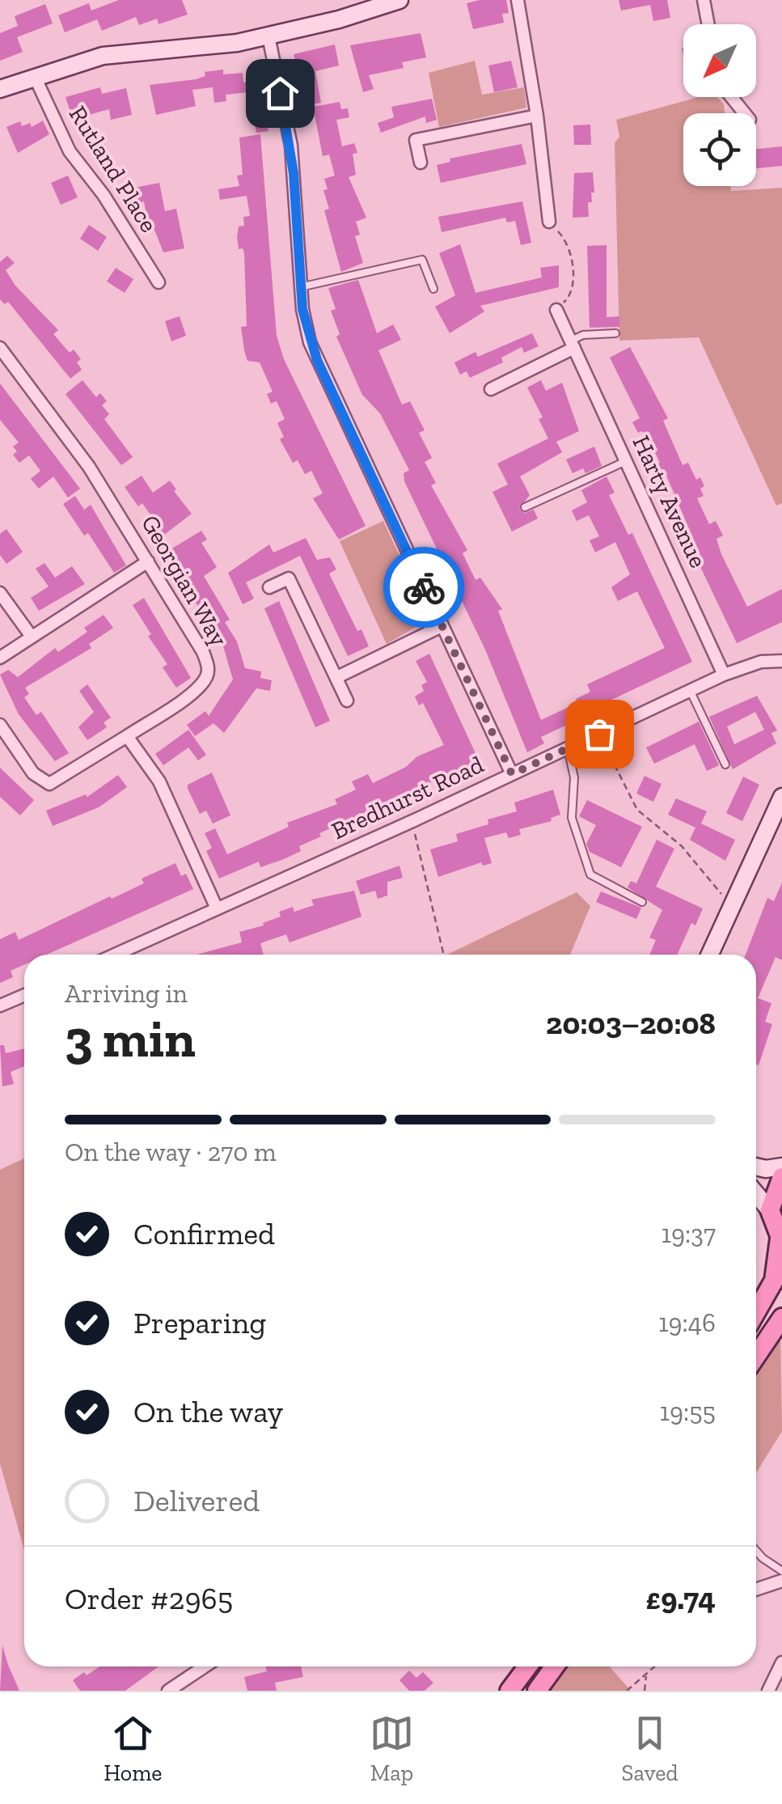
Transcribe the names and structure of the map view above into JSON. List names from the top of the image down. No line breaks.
{"streets":{"street":["Rutland Place","Harty Avenue","Georgian Way","Bredhurst Road"]},"crossings":[["Harty Avenue","Bredhurst Road"]],"north":"bottom left","page":{"heading":["3 min","Arriving in","20:03–20:08"],"panel":["Order #2965","£9.74"],"bar":"On the way · 270 m","list":[["Confirmed","19:37"],["Preparing","19:46"],["On the way","19:55"],"Delivered"],"tabs":["Home","Map","Saved"]}}
